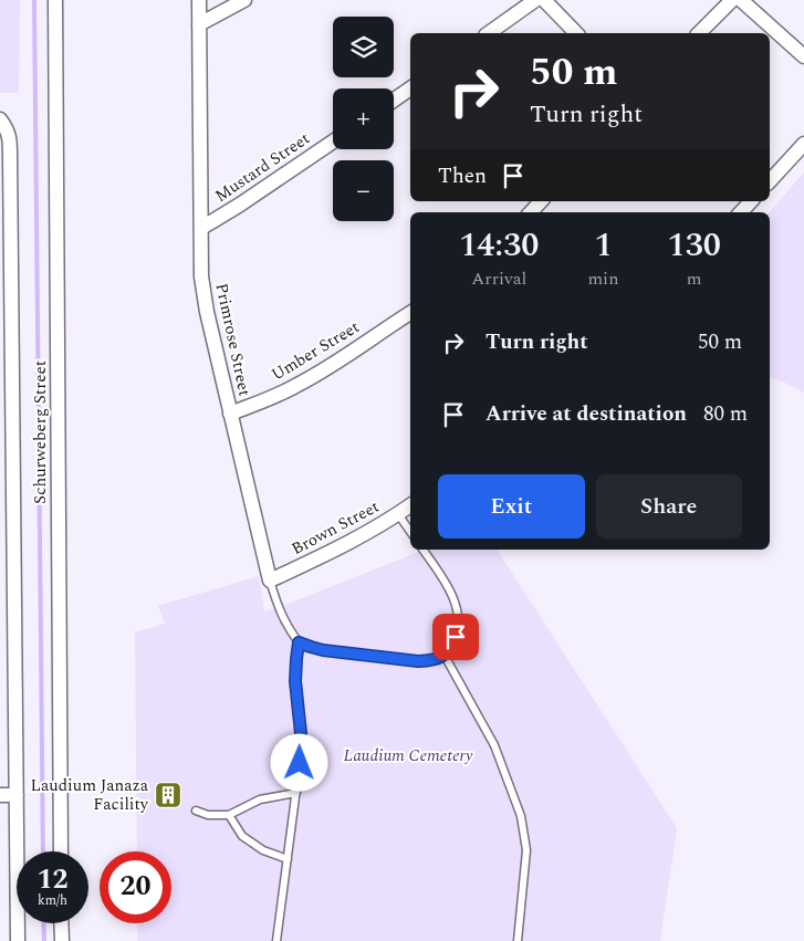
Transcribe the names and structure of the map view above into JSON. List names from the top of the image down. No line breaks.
{"streets":{"street":["Mustard Street","Primrose Street","Umber Street","Schurweberg Street","Brown Street"]},"crossings":[["Mustard Street","Primrose Street"],["Primrose Street","Umber Street"],["Primrose Street","Brown Street"]],"parks":["Laudium Cemetery"],"places":{"building":["Laudium Janaza Facility"]},"page":{"map_buttons":["+","−"],"turn":["50 m","Turn right"],"then":"Then","eta":["14:30","Arrival","1","min","130","m"],"list":[{"name":"Turn right","value":"50 m"},{"name":"Arrive at destination","value":"80 m"}],"buttons":["Exit","Share"],"speed":"12 km/h","limit":"20"}}
